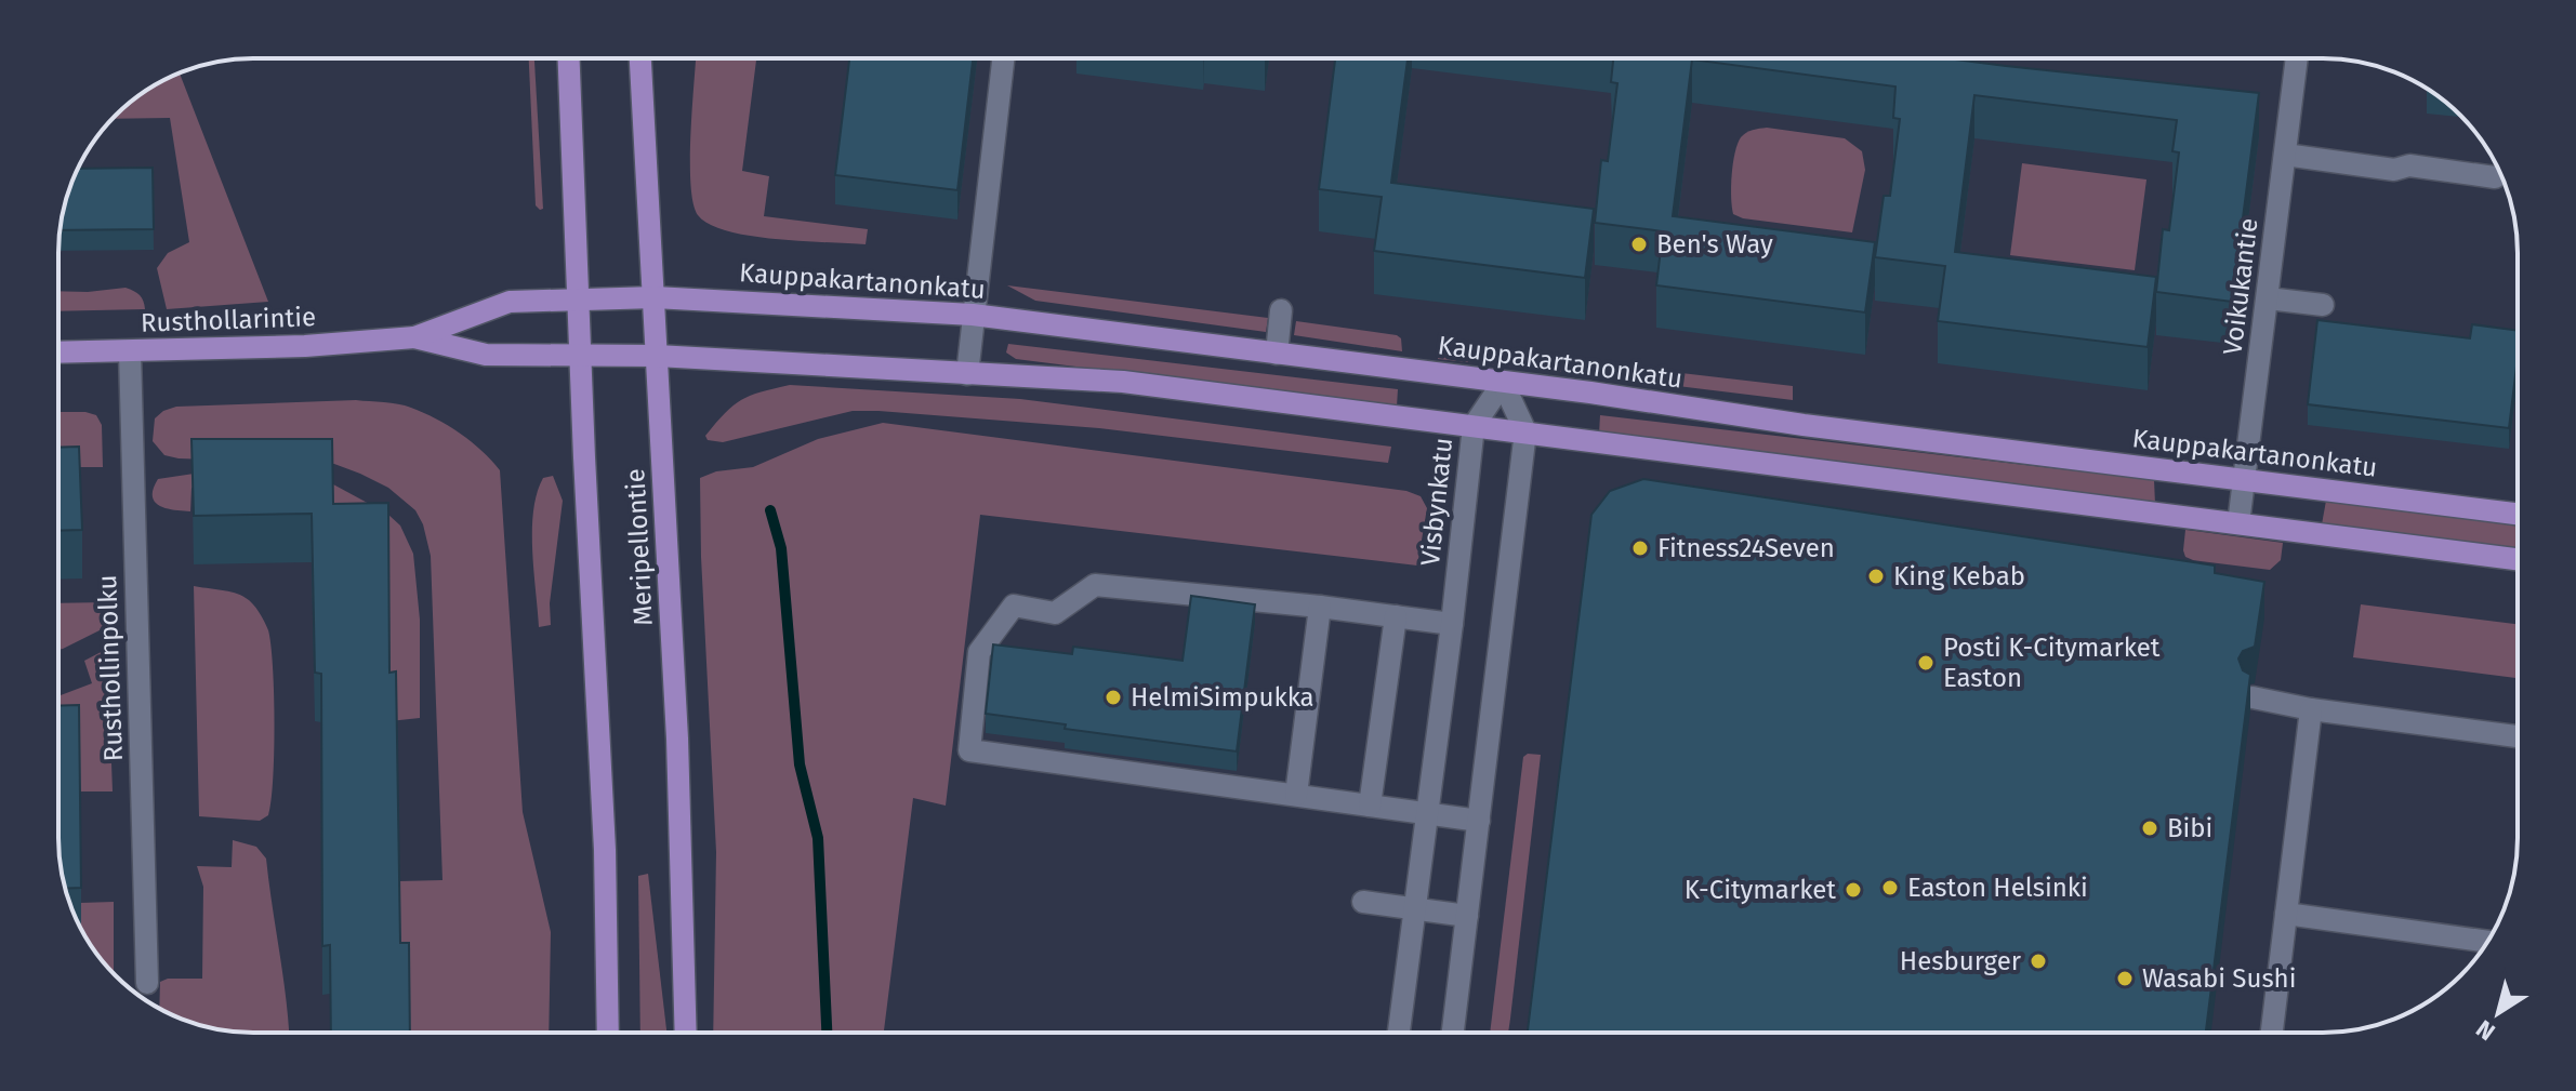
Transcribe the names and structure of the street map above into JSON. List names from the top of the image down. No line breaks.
{"streets":{"main road":["Kauppakartanonkatu","Rusthollarintie","Meripellontie"],"street":["Voikukantie","Visbynkatu","Rusthollinpolku"]},"crossings":[["Kauppakartanonkatu","Voikukantie"],["Kauppakartanonkatu","Rusthollarintie"],["Kauppakartanonkatu","Visbynkatu"],["Kauppakartanonkatu","Meripellontie"],["Rusthollarintie","Meripellontie"],["Rusthollarintie","Rusthollinpolku"]],"places":["Ben's Way","Fitness24Seven","King Kebab","Posti K-Citymarket Easton","HelmiSimpukka","Bibi","Easton Helsinki","K-Citymarket","Hesburger","Wasabi Sushi"],"north":"bottom left"}
